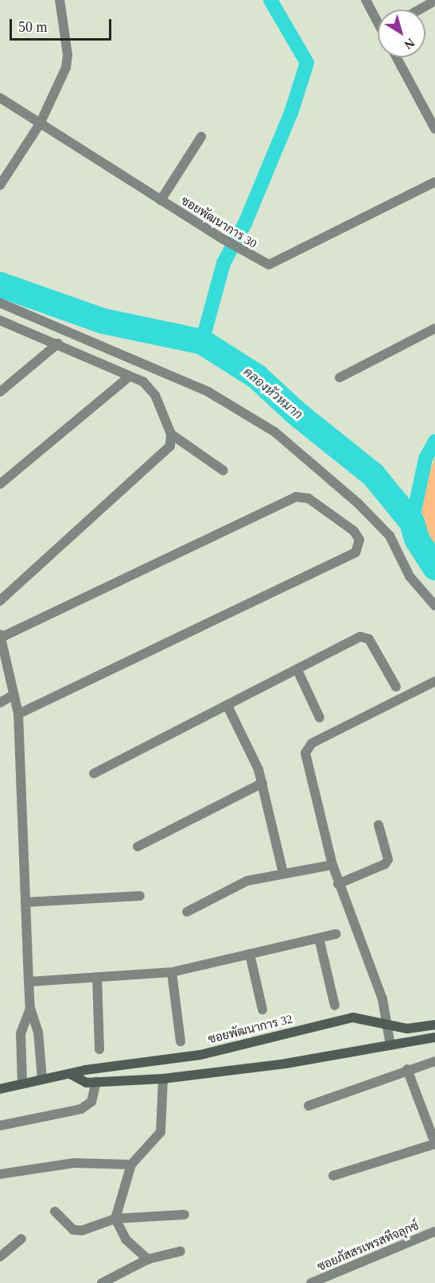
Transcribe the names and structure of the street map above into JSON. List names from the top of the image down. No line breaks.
{"streets":{"street":["ซอยพัฒนาการ 30","ซอยพัฒนาการ 32","ซอยภัสสรเพรสทีจลุกซ์"]},"water":["คลองหัวหมาก"],"scale_bar":"50 m","north":"bottom right"}
